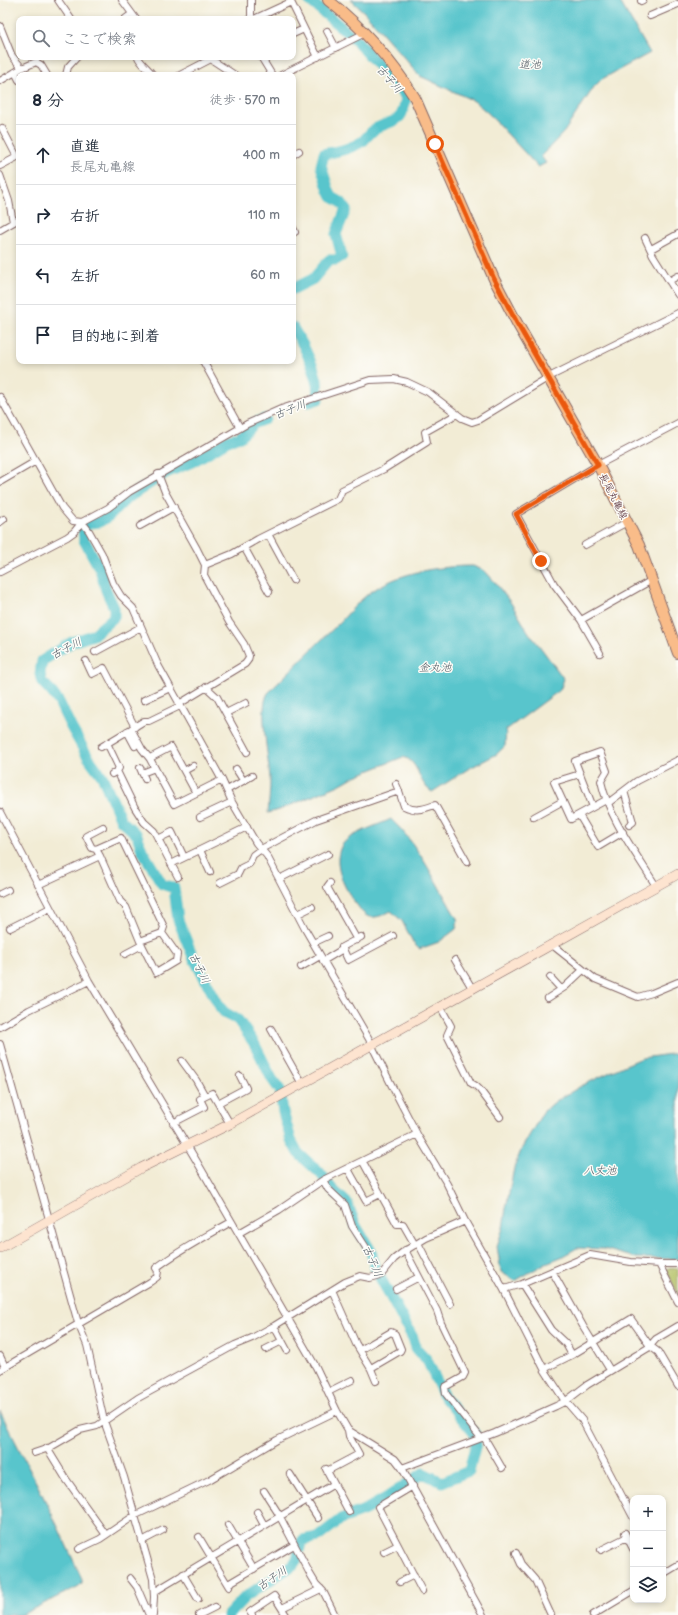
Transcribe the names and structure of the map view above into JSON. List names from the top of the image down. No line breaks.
{"streets":{"main road":["長尾丸亀線"]},"water":["道池","古子川","金丸池","八丈池"],"page":{"search":"ここで検索","heading":["8 分","徒歩 · 570 m"],"list":[["直進","長尾丸亀線","400 m"],["右折","110 m"],["左折","60 m"],"目的地に到着"],"map_buttons":["+","−"]}}
